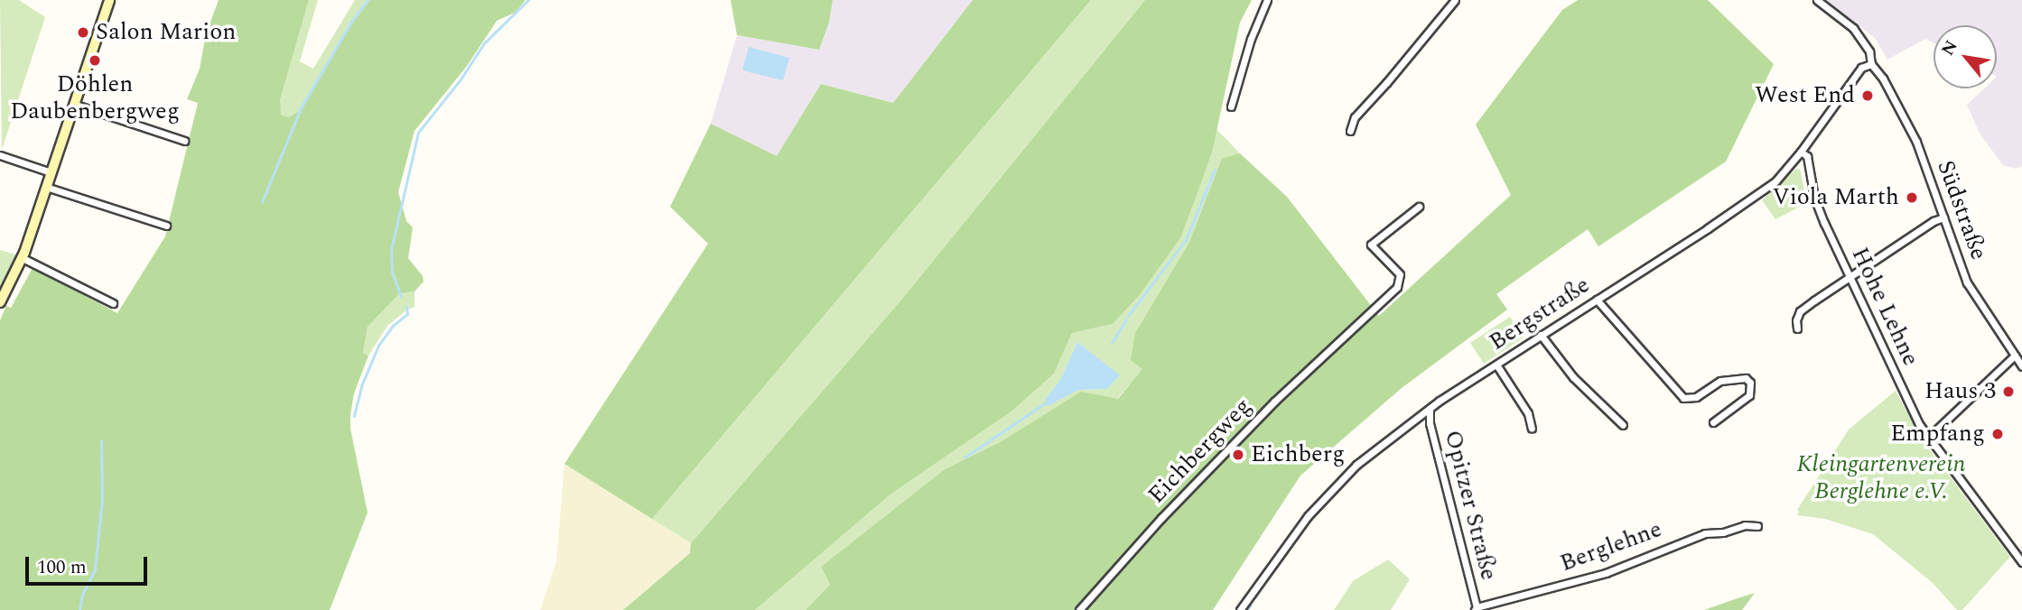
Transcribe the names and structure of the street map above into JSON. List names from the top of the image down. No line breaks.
{"streets":{"street":["Südstraße","Hohe Lehne","Bergstraße","Eichbergweg","Opitzer Straße","Berglehne"]},"crossings":[["Südstraße","Bergstraße"],["Hohe Lehne","Bergstraße"],["Bergstraße","Opitzer Straße"],["Opitzer Straße","Berglehne"]],"parks":["Kleingartenverein Berglehne e.V."],"places":["Salon Marion","Döhlen Daubenbergweg","West End","Viola Marth","Haus 3","Empfang","Eichberg"],"scale_bar":"100 m","north":"top left"}
